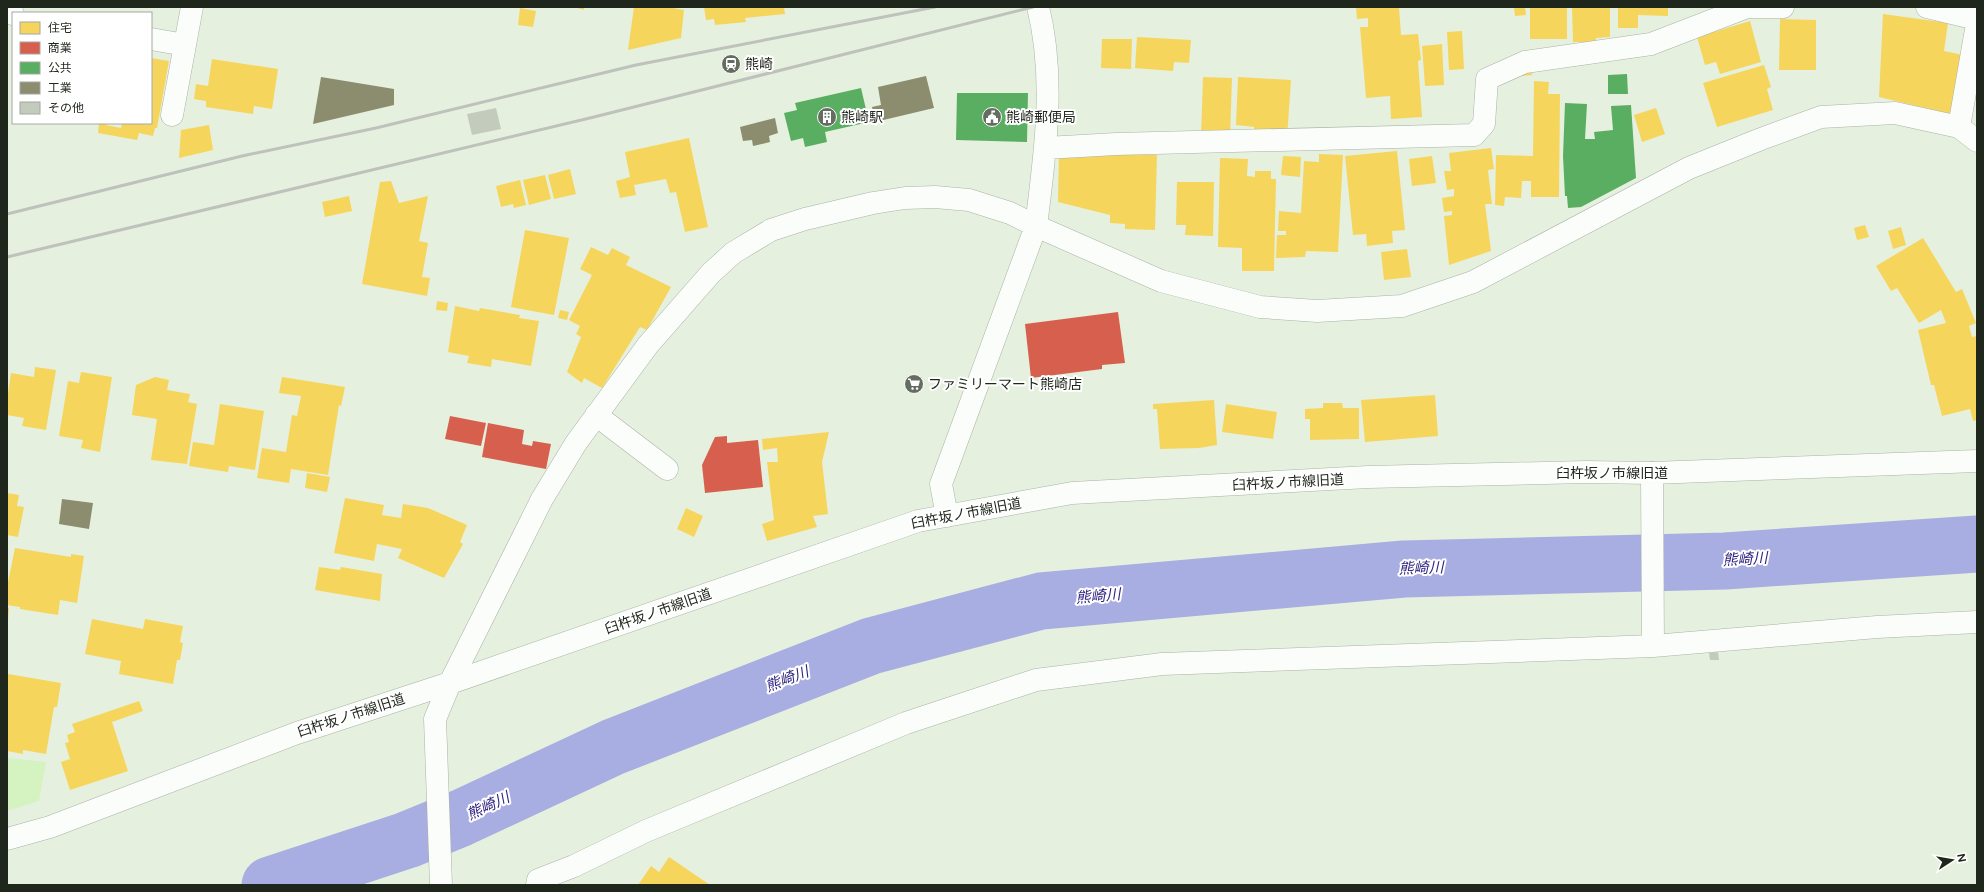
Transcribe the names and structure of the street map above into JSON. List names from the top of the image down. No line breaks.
{"streets":{"street":["臼杵坂ノ市線旧道"]},"water":["熊崎川"],"places":{"station":["熊崎"],"building":["熊崎駅"],"public building":["熊崎郵便局"],"supermarket":["ファミリーマート熊崎店"]},"legend":["住宅","商業","公共","工業","その他"],"north":"right"}
